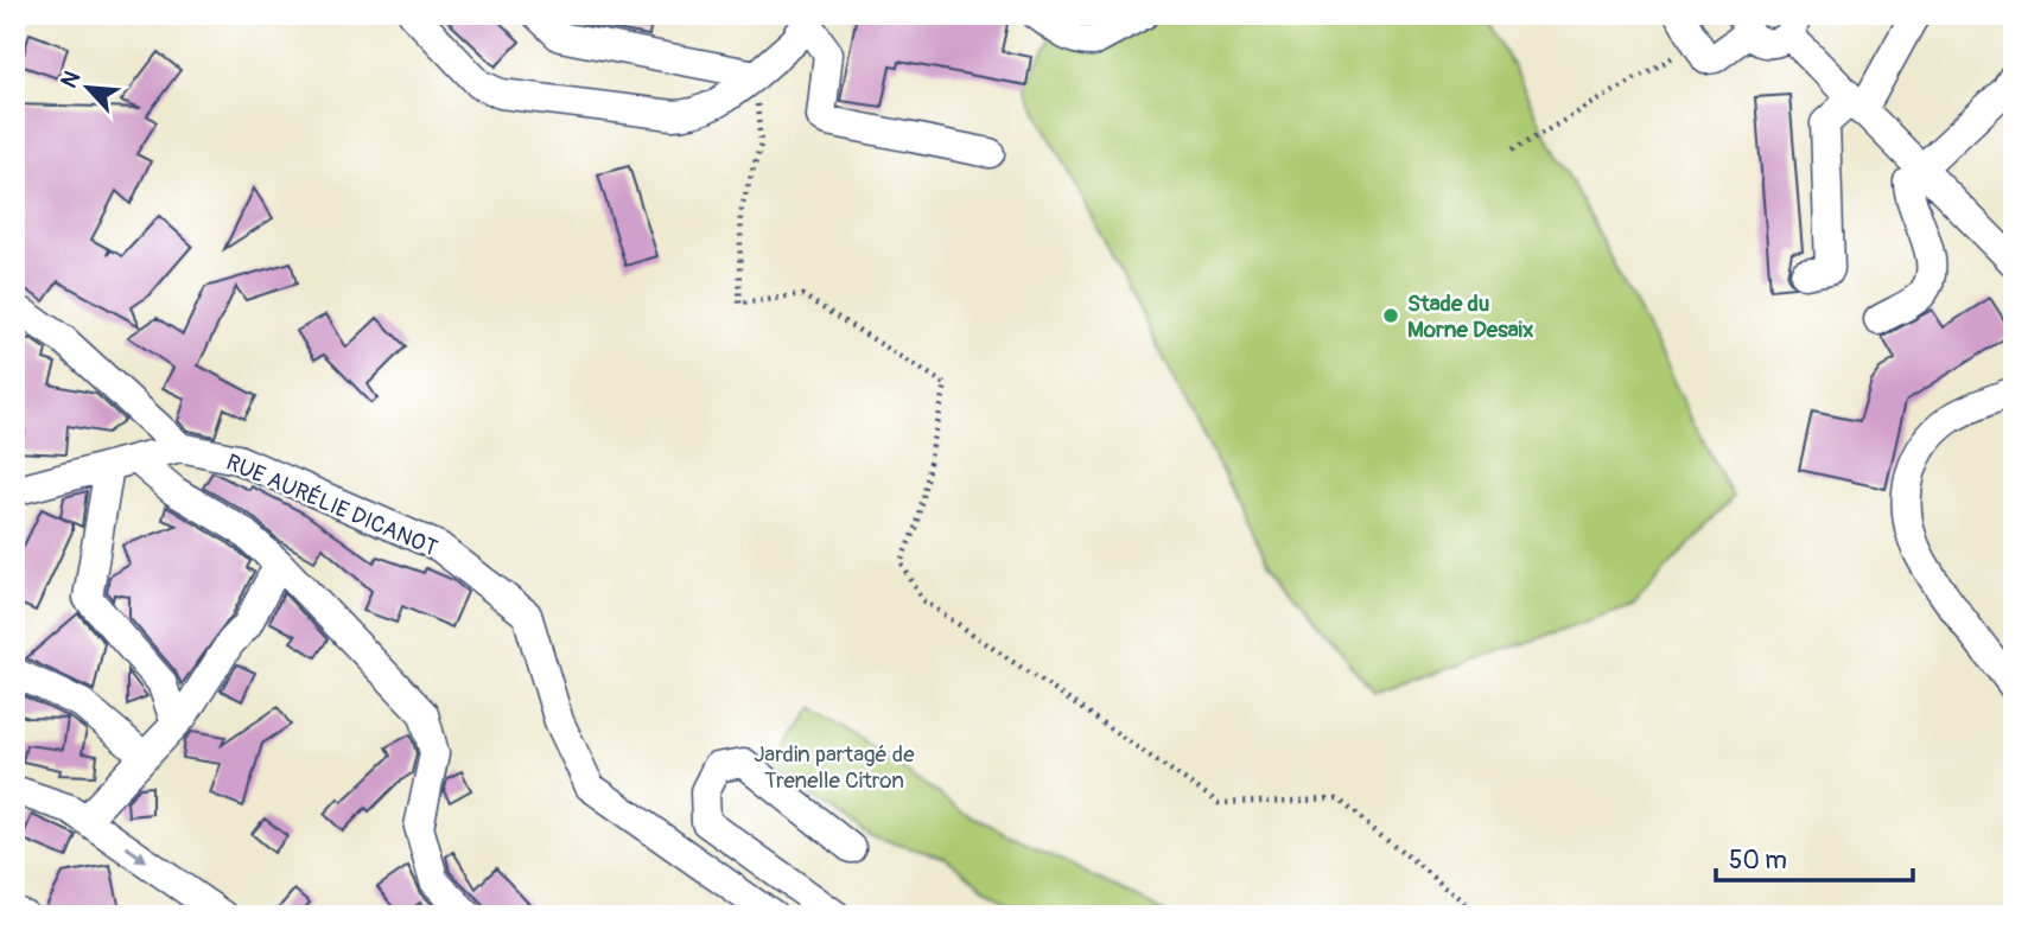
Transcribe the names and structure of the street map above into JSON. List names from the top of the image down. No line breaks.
{"streets":{"street":["RUE AURÉLIE DICANOT"]},"parks":["Jardin partagé de Trenelle Citron"],"places":["Stade du Morne Desaix"],"scale_bar":"50 m","north":"top left"}
